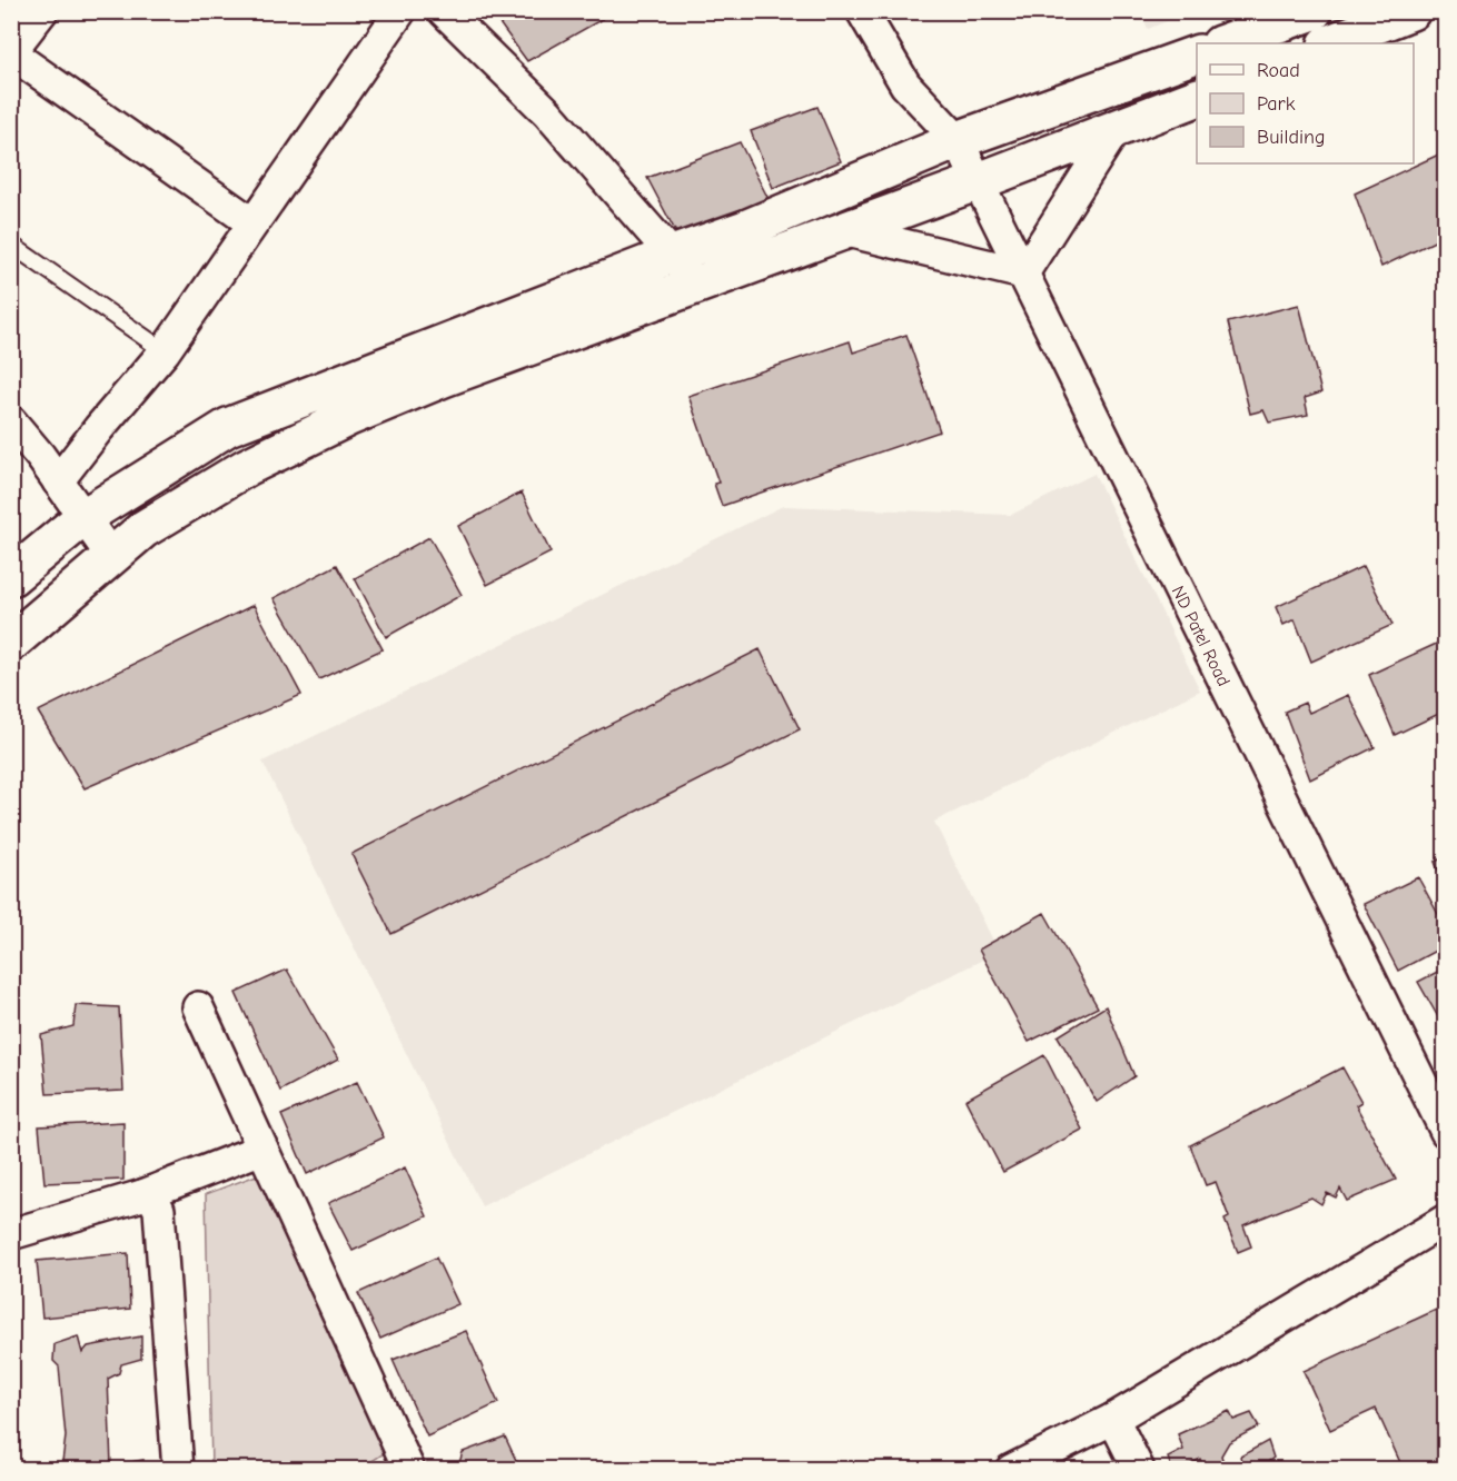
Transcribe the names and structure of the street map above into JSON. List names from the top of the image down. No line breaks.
{"streets":{"street":["ND Patel Road"]},"legend":["Road","Park","Building"]}
